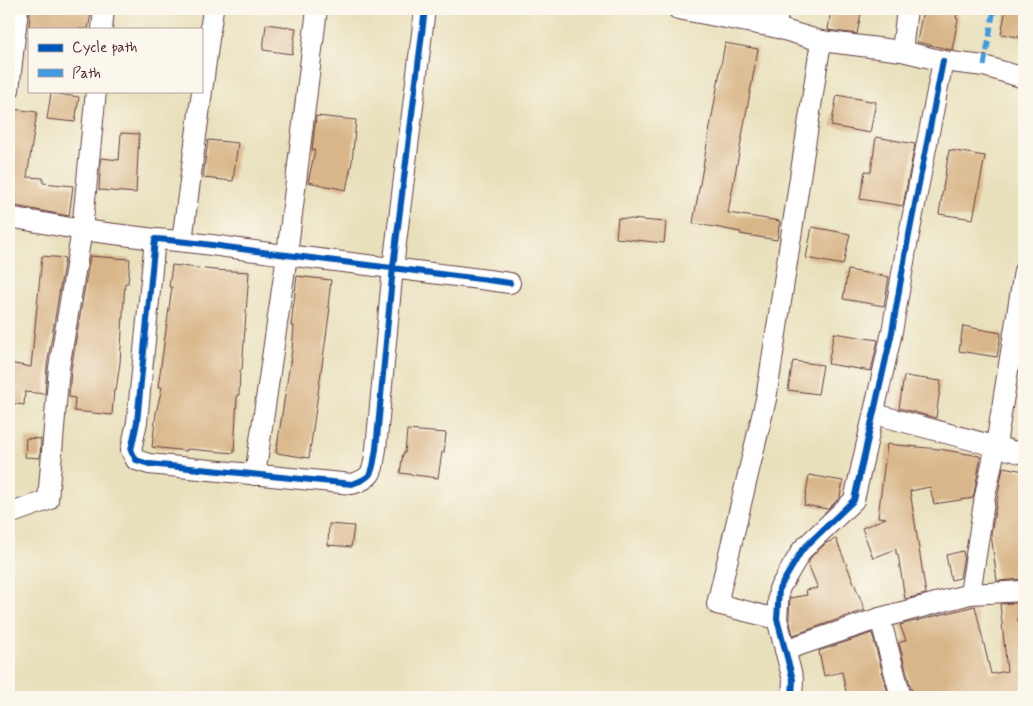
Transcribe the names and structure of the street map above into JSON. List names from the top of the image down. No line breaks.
{"legend":["Cycle path","Path"]}
